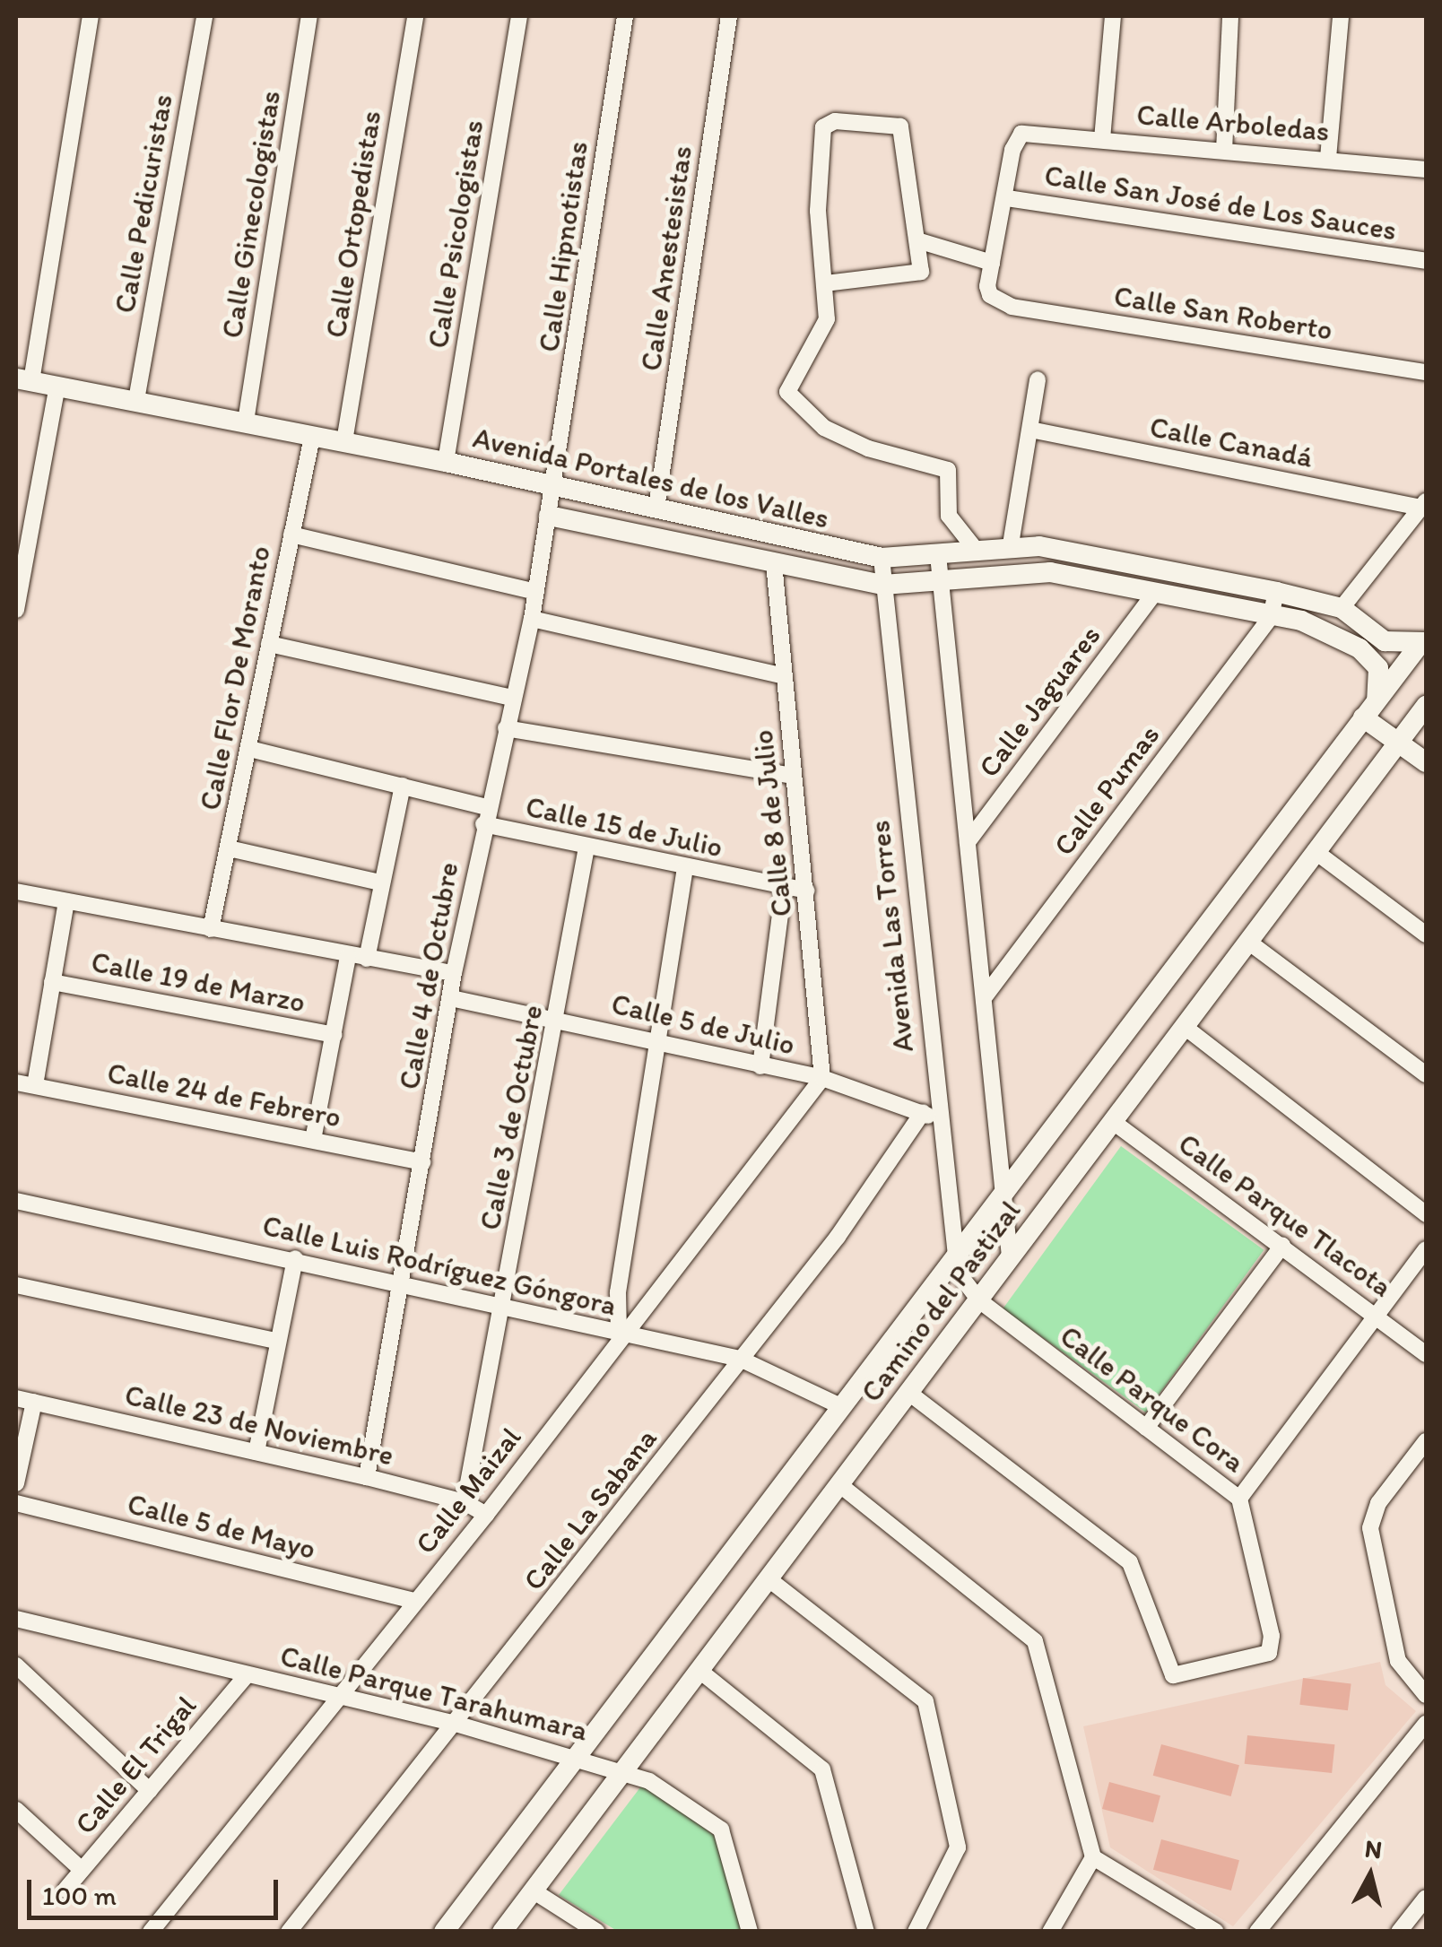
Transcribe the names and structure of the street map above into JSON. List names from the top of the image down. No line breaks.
{"streets":{"street":["Calle Arboledas","Calle San José de Los Sauces","Calle Pedicuristas","Calle Ginecologistas","Calle Ortopedistas","Calle Psicologistas","Calle Hipnotistas","Calle Anestesistas","Calle San Roberto","Calle Canadá","Avenida Portales de los Valles","Calle Flor De Moranto","Calle Jaguares","Calle Pumas","Calle 8 de Julio","Calle 15 de Julio","Avenida Las Torres","Calle 4 de Octubre","Calle 19 de Marzo","Calle 5 de Julio","Calle 24 de Febrero","Calle 3 de Octubre","Calle Parque Tlacota","Calle Luis Rodríguez Góngora","Camino del Pastizal","Calle Parque Cora","Calle 23 de Noviembre","Calle Maizal","Calle La Sabana","Calle 5 de Mayo","Calle Parque Tarahumara","Calle El Trigal"]},"crossings":[["Calle Arboledas","Calle San José de Los Sauces"],["Calle Pedicuristas","Avenida Portales de los Valles"],["Calle Ginecologistas","Avenida Portales de los Valles"],["Calle Ortopedistas","Avenida Portales de los Valles"],["Calle Psicologistas","Avenida Portales de los Valles"],["Calle Hipnotistas","Avenida Portales de los Valles"],["Calle Hipnotistas","Calle 4 de Octubre"],["Calle Anestesistas","Avenida Portales de los Valles"],["Avenida Portales de los Valles","Calle Flor De Moranto"],["Avenida Portales de los Valles","Calle Jaguares"],["Avenida Portales de los Valles","Calle Pumas"],["Avenida Portales de los Valles","Calle 8 de Julio"],["Avenida Portales de los Valles","Avenida Las Torres"],["Avenida Portales de los Valles","Calle 4 de Octubre"],["Avenida Portales de los Valles","Camino del Pastizal"],["Calle Flor De Moranto","Calle 15 de Julio"],["Calle 8 de Julio","Calle 15 de Julio"],["Calle 8 de Julio","Calle 5 de Julio"],["Calle 8 de Julio","Calle Maizal"],["Calle 15 de Julio","Calle 4 de Octubre"],["Calle 15 de Julio","Calle 3 de Octubre"],["Avenida Las Torres","Calle 5 de Julio"],["Avenida Las Torres","Camino del Pastizal"],["Avenida Las Torres","Calle Parque Cora"],["Calle 4 de Octubre","Calle 5 de Julio"],["Calle 4 de Octubre","Calle 24 de Febrero"],["Calle 4 de Octubre","Calle Luis Rodríguez Góngora"],["Calle 4 de Octubre","Calle 23 de Noviembre"],["Calle 5 de Julio","Calle 3 de Octubre"],["Calle 5 de Julio","Calle Maizal"],["Calle 5 de Julio","Calle La Sabana"],["Calle 3 de Octubre","Calle Luis Rodríguez Góngora"],["Calle 3 de Octubre","Calle 23 de Noviembre"],["Calle Parque Tlacota","Camino del Pastizal"],["Calle Luis Rodríguez Góngora","Camino del Pastizal"],["Calle Luis Rodríguez Góngora","Calle Maizal"],["Calle Luis Rodríguez Góngora","Calle La Sabana"],["Camino del Pastizal","Calle Parque Cora"],["Camino del Pastizal","Calle Parque Tarahumara"],["Calle 23 de Noviembre","Calle Maizal"],["Calle Maizal","Calle 5 de Mayo"],["Calle Maizal","Calle Parque Tarahumara"],["Calle La Sabana","Calle Parque Tarahumara"],["Calle Parque Tarahumara","Calle El Trigal"]],"scale_bar":"100 m","north":"top"}
